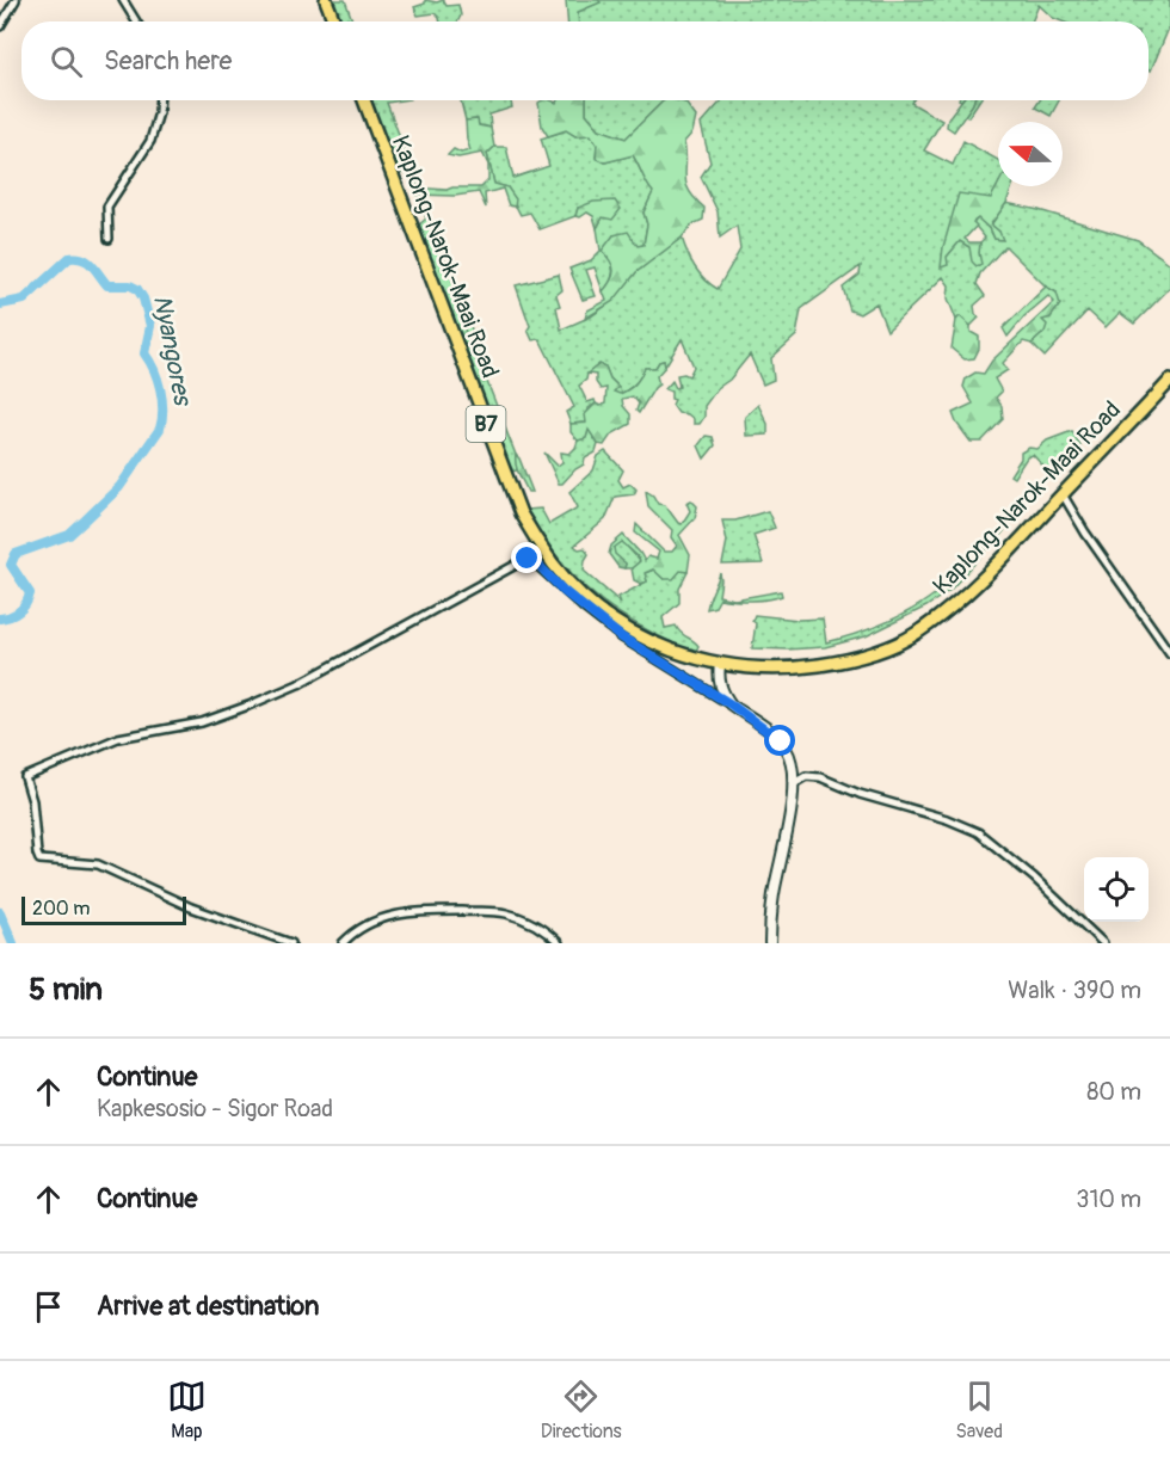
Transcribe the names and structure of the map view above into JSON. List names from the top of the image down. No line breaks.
{"streets":{"highway":["Kaplong-Narok-Maai Road","B7"]},"water":["Nyangores"],"scale_bar":"200 m","north":"left","page":{"search":"Search here","scale":"200 m","heading":["5 min","Walk · 390 m"],"list":[["Continue","Kapkesosio - Sigor Road","80 m"],["Continue","310 m"],"Arrive at destination"],"nav":["Map","Directions","Saved"]}}
